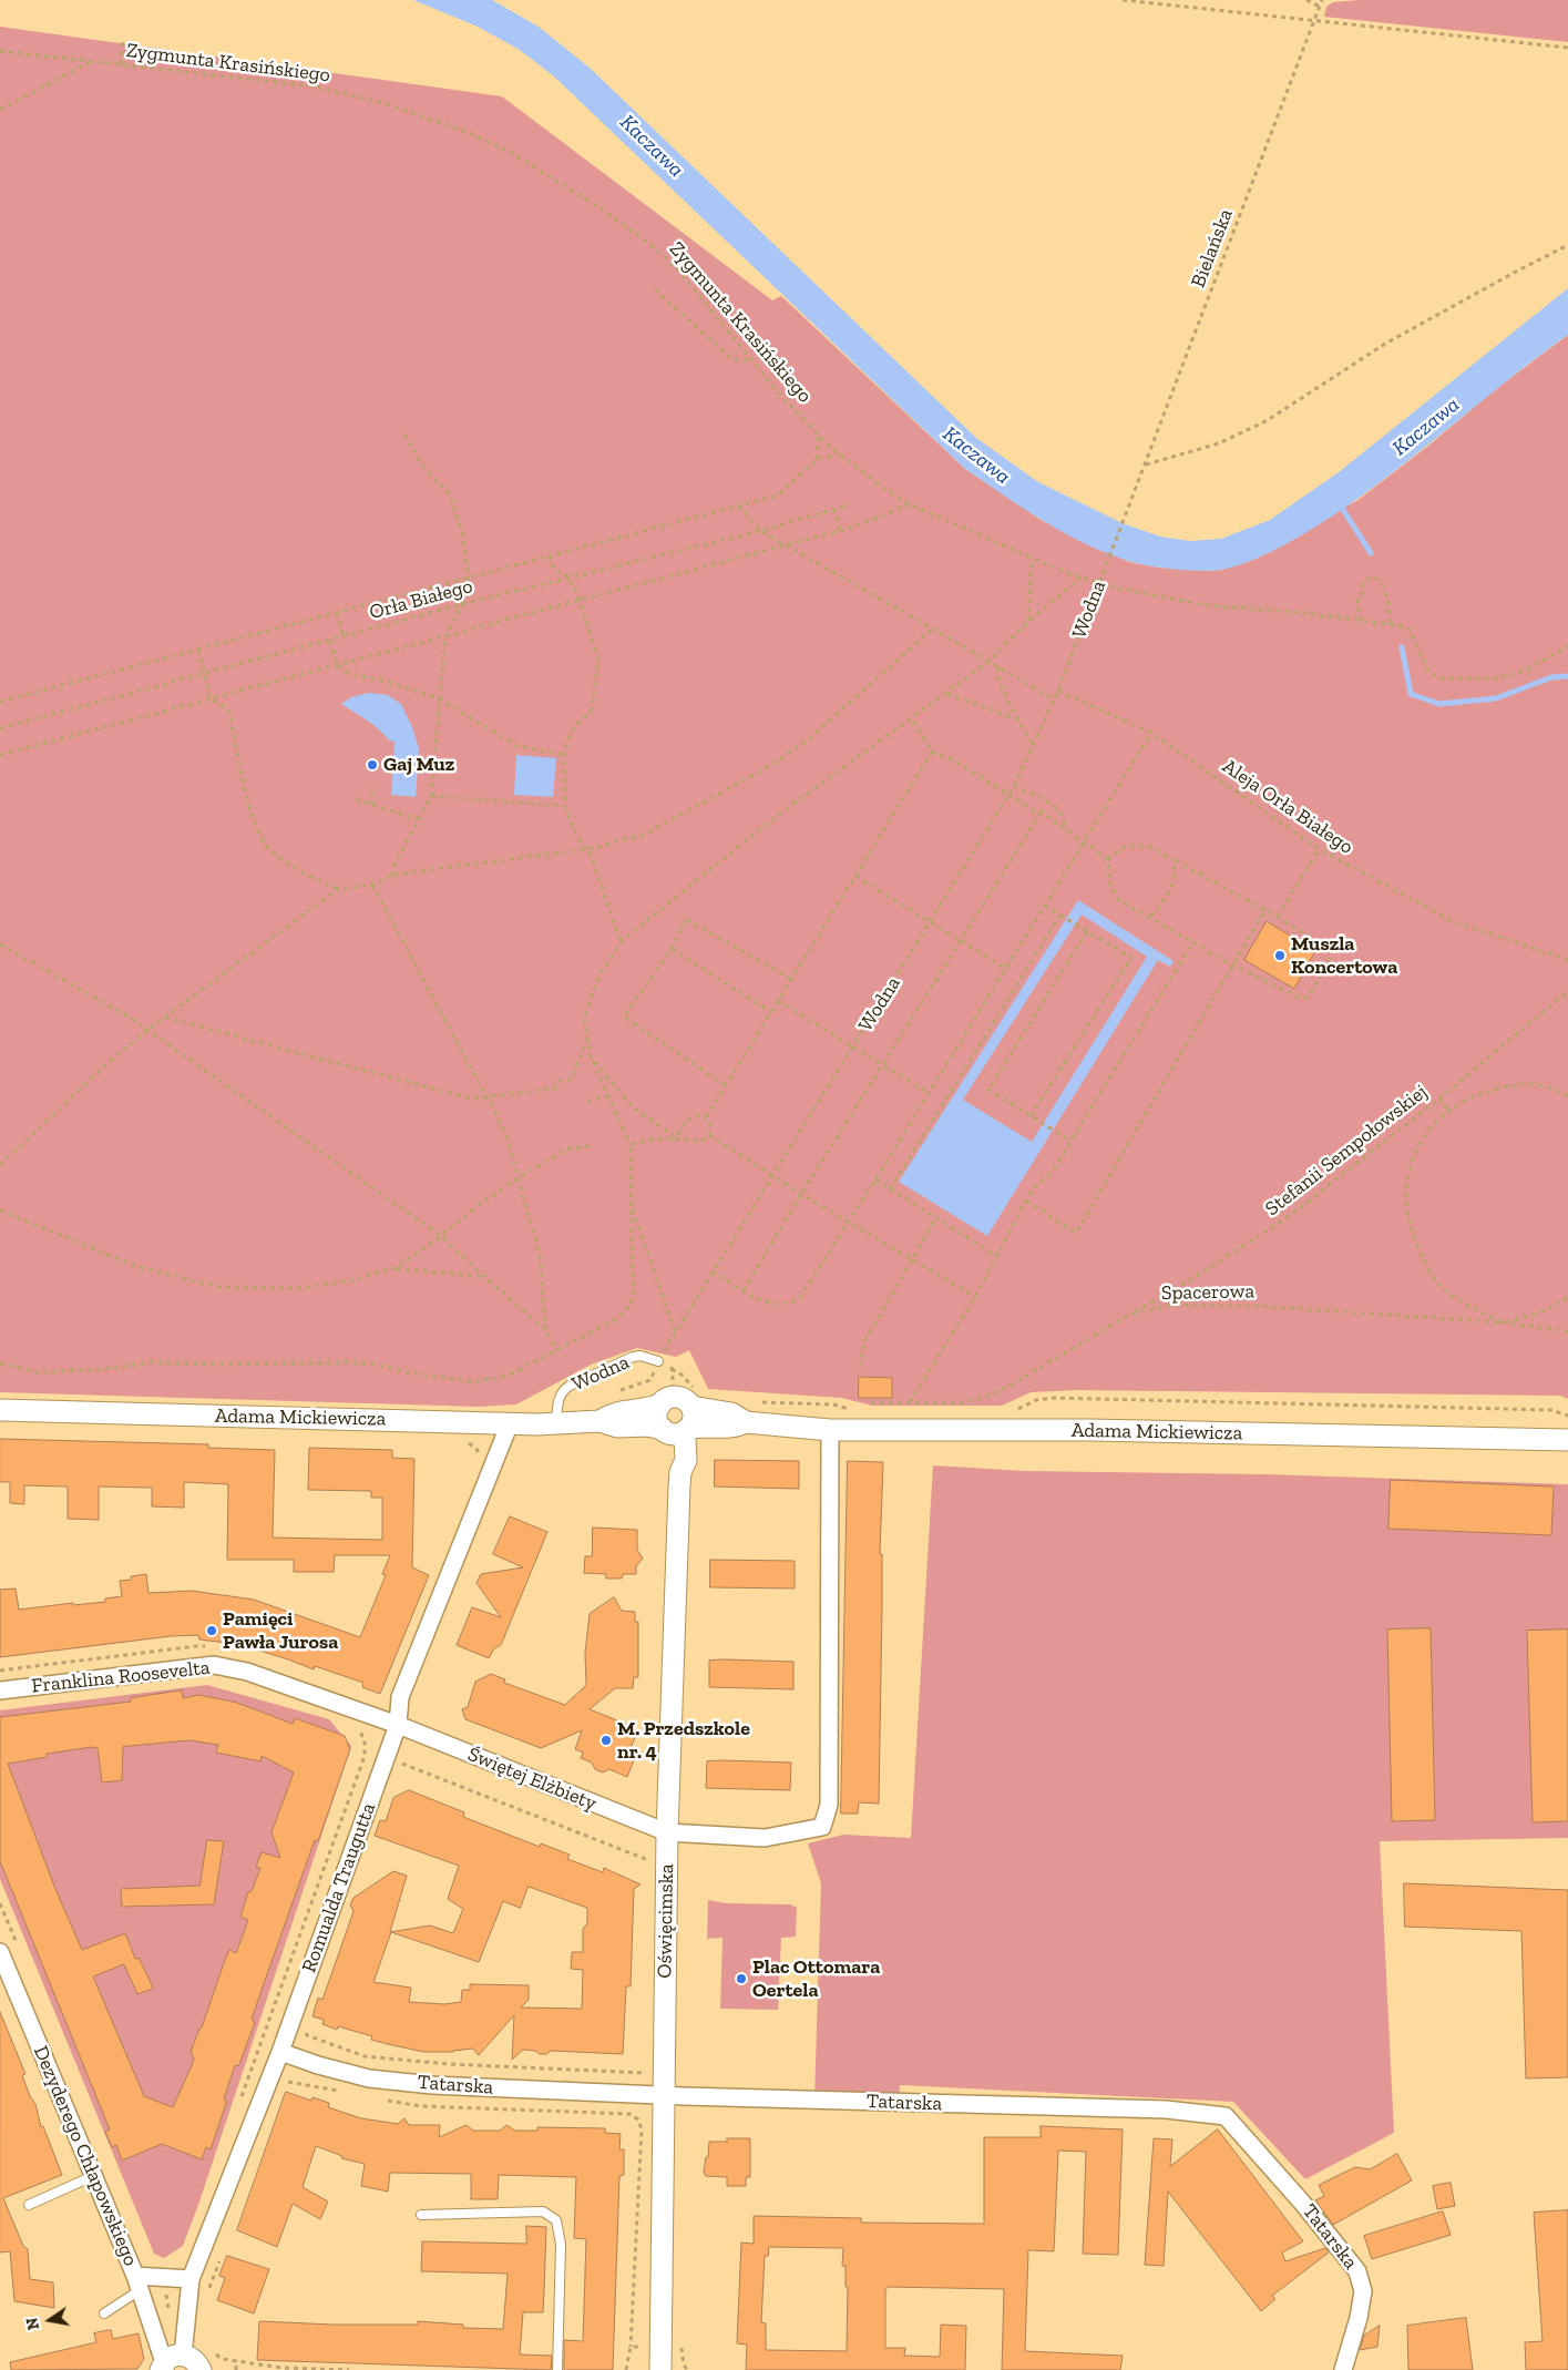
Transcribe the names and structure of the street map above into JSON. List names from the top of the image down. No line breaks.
{"streets":{"street":["Adama Mickiewicza","Franklina Roosevelta","Świętej Elżbiety","Romualda Traugutta","Oświęcimska","Tatarska","Dezyderego Chłapowskiego"],"lane":["Wodna"],"path":["Zygmunta Krasińskiego","Bielańska","Orła Białego","Aleja Orła Białego","Stefanii Sempołowskiej","Spacerowa"]},"crossings":[["Zygmunta Krasińskiego","Wodna"],["Bielańska","Wodna"],["Wodna","Aleja Orła Białego"],["Wodna","Adama Mickiewicza"],["Stefanii Sempołowskiej","Spacerowa"],["Adama Mickiewicza","Świętej Elżbiety"],["Adama Mickiewicza","Romualda Traugutta"],["Adama Mickiewicza","Oświęcimska"],["Franklina Roosevelta","Świętej Elżbiety"],["Franklina Roosevelta","Romualda Traugutta"],["Świętej Elżbiety","Romualda Traugutta"],["Świętej Elżbiety","Oświęcimska"],["Romualda Traugutta","Tatarska"],["Romualda Traugutta","Dezyderego Chłapowskiego"],["Oświęcimska","Tatarska"]],"water":["Kaczawa"],"places":["Gaj Muz","Muszla Koncertowa","Pamięci Pawła Jurosa","M. Przedszkole nr. 4","Plac Ottomara Oertela"],"north":"left"}
